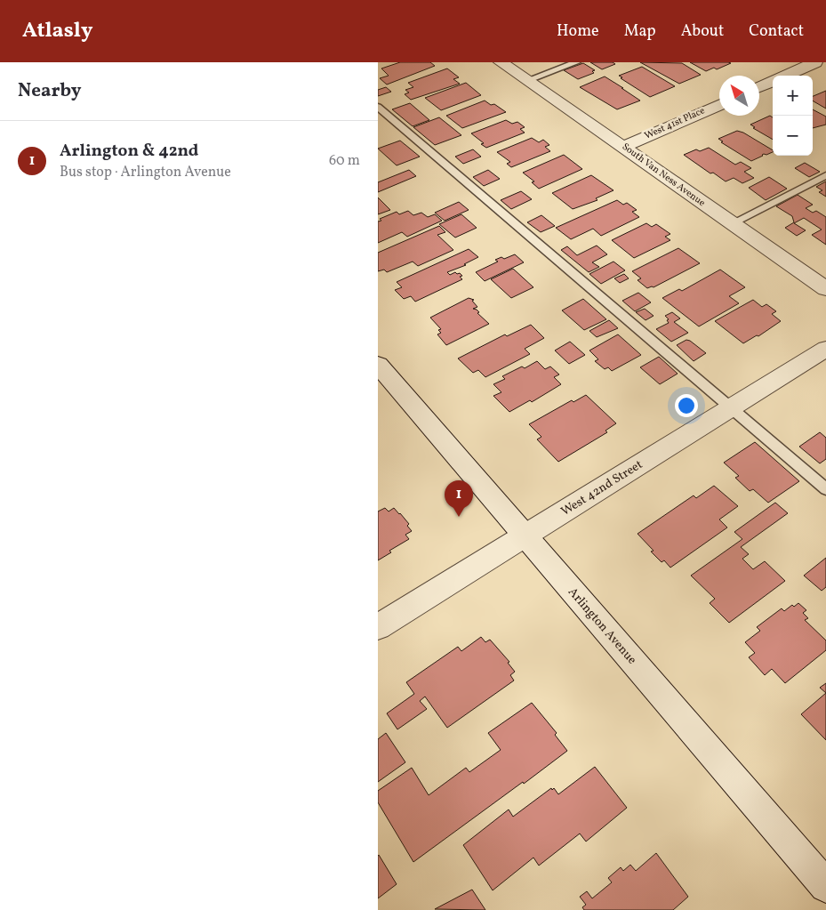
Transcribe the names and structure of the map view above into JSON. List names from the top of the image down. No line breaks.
{"streets":{"street":["West 41st Place","South Van Ness Avenue","West 42nd Street","Arlington Avenue"]},"crossings":[["West 41st Place","South Van Ness Avenue"],["West 42nd Street","Arlington Avenue"]],"north":"top left","page":{"header":"Atlasly","nav":["Home","Map","About","Contact"],"heading":"Nearby","map_buttons":["+","−"],"list":[{"mark":"1","name":"Arlington & 42nd","note":"Bus stop · Arlington Avenue","value":"60 m"}],"pins":"1"}}
